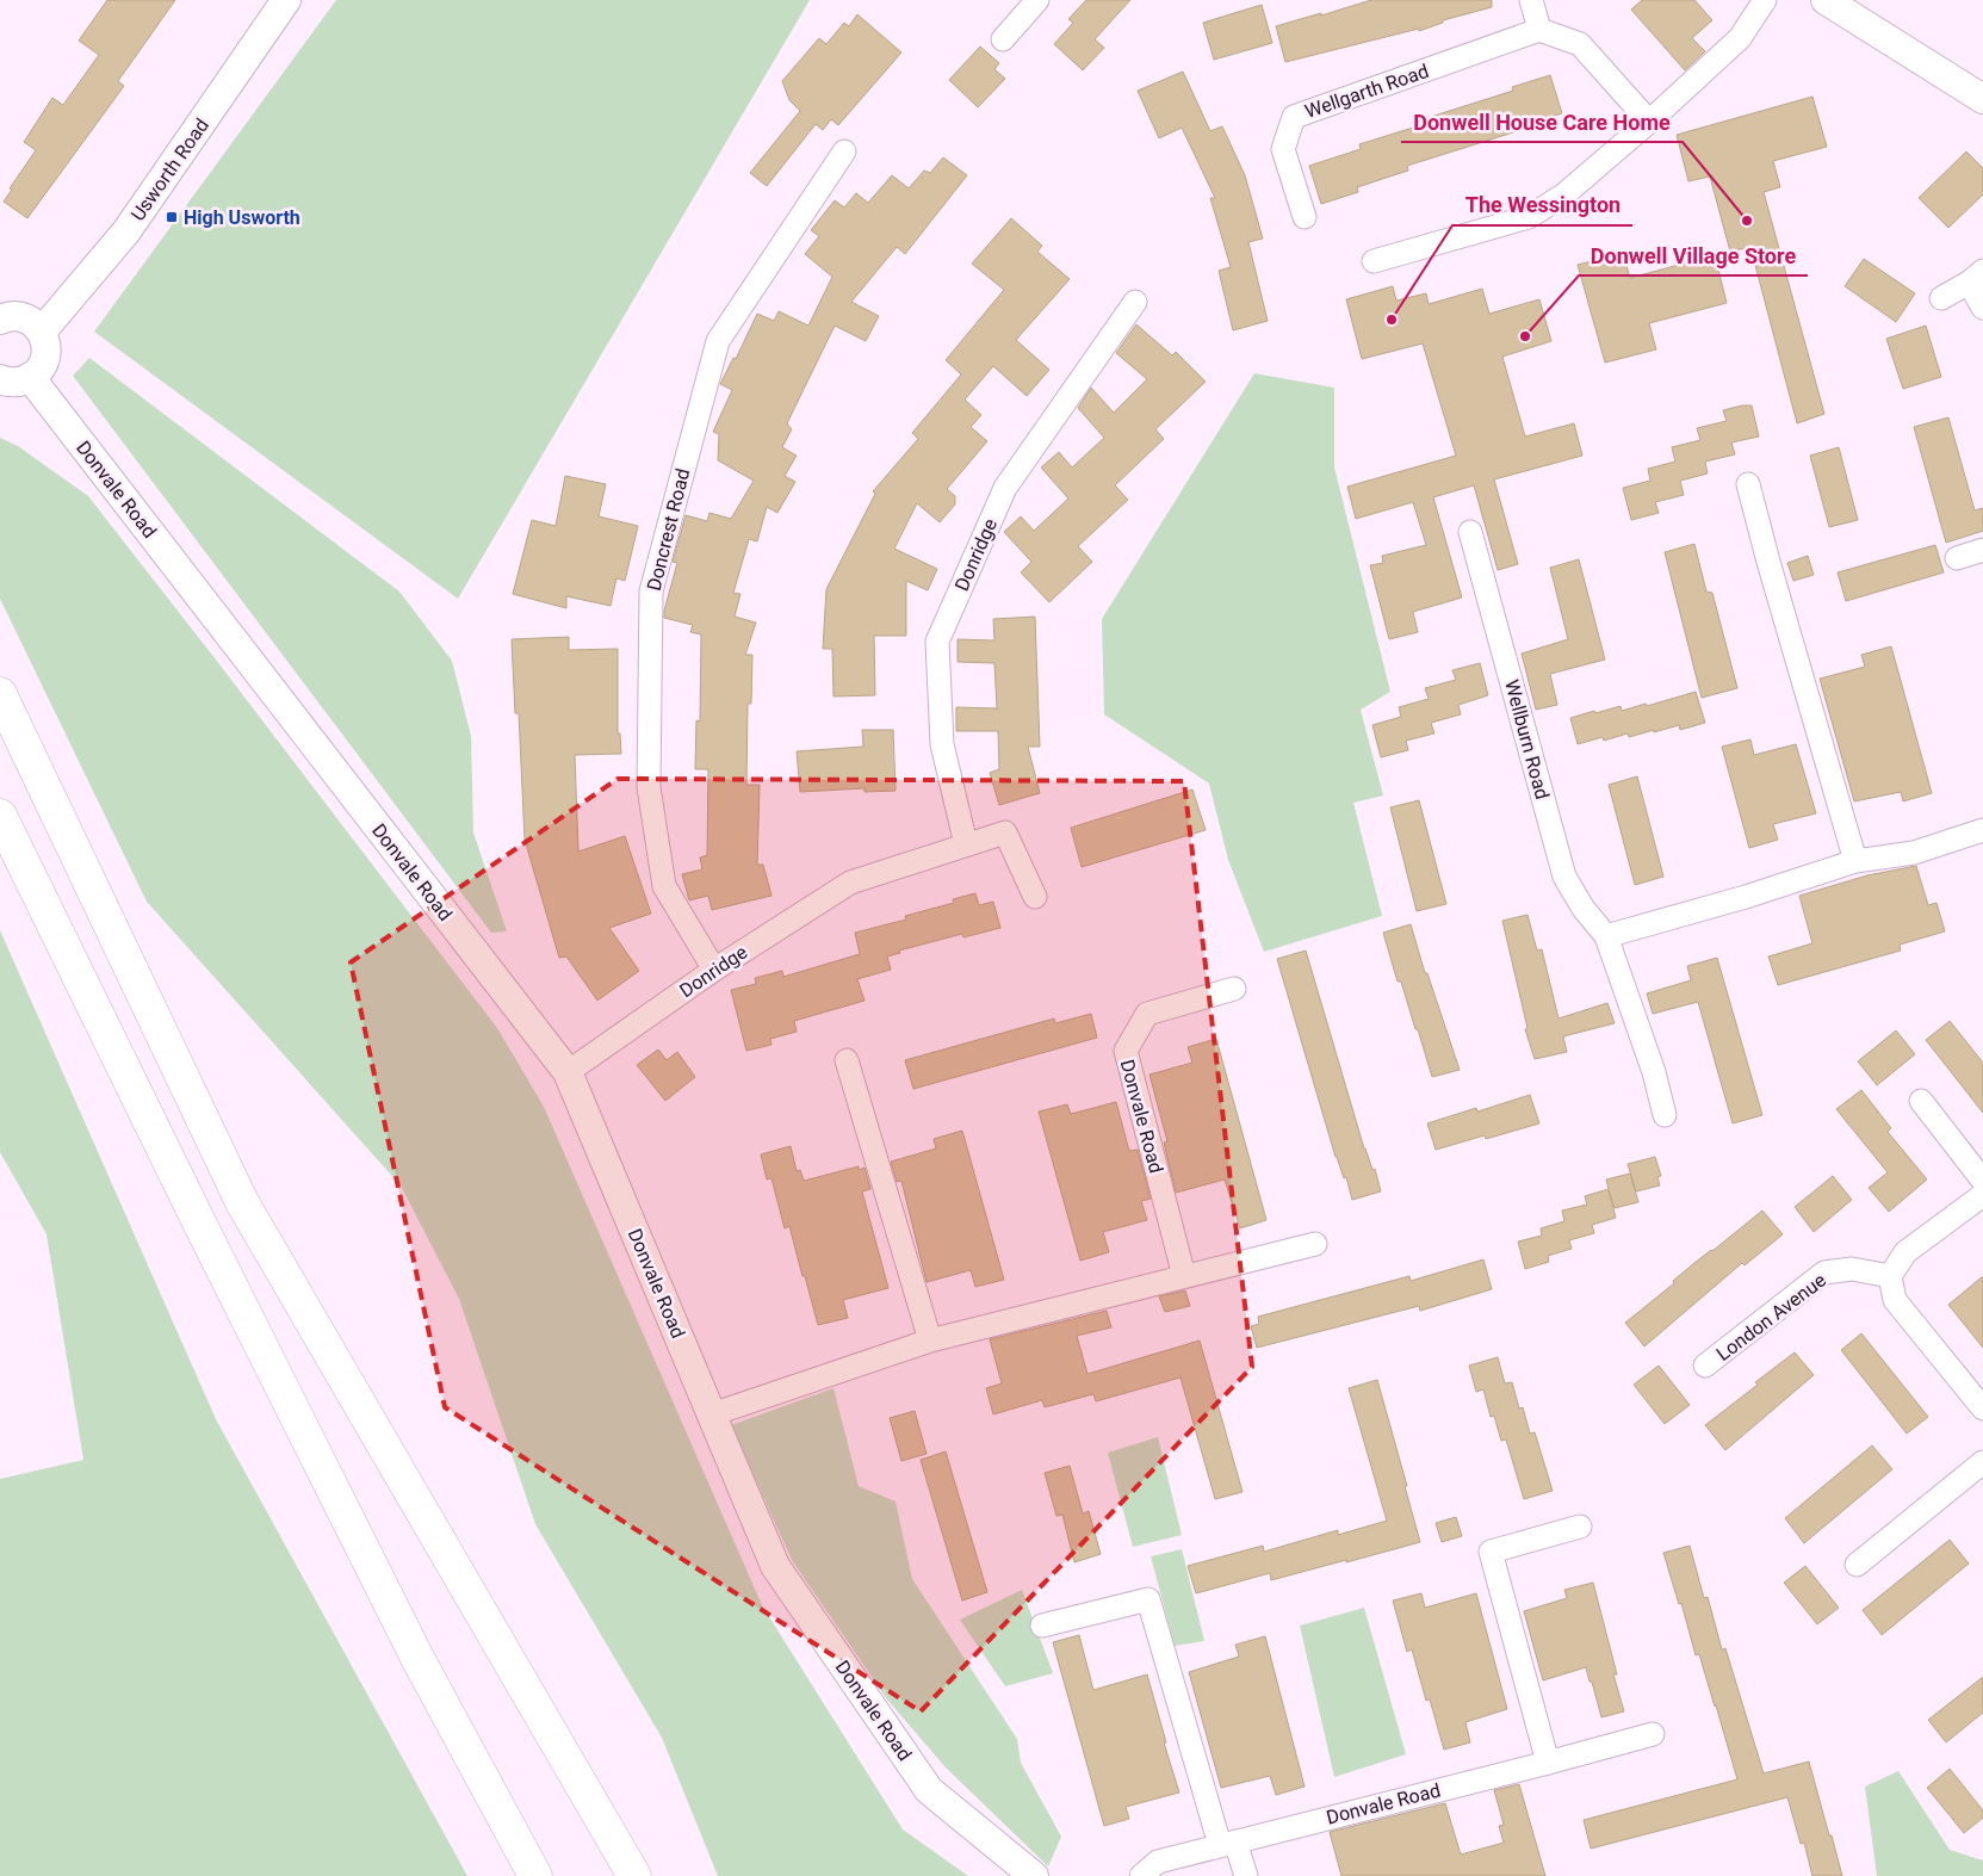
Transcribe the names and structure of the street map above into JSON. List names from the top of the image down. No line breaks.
{"streets":{"street":["Wellgarth Road","Usworth Road","Donvale Road","Doncrest Road","Donridge","Wellburn Road","London Avenue"]},"crossings":[["Donvale Road","Donridge"],["Doncrest Road","Donridge"]],"places":{"transit":["High Usworth"],"other":["Donwell House Care Home","The Wessington","Donwell Village Store"]}}
